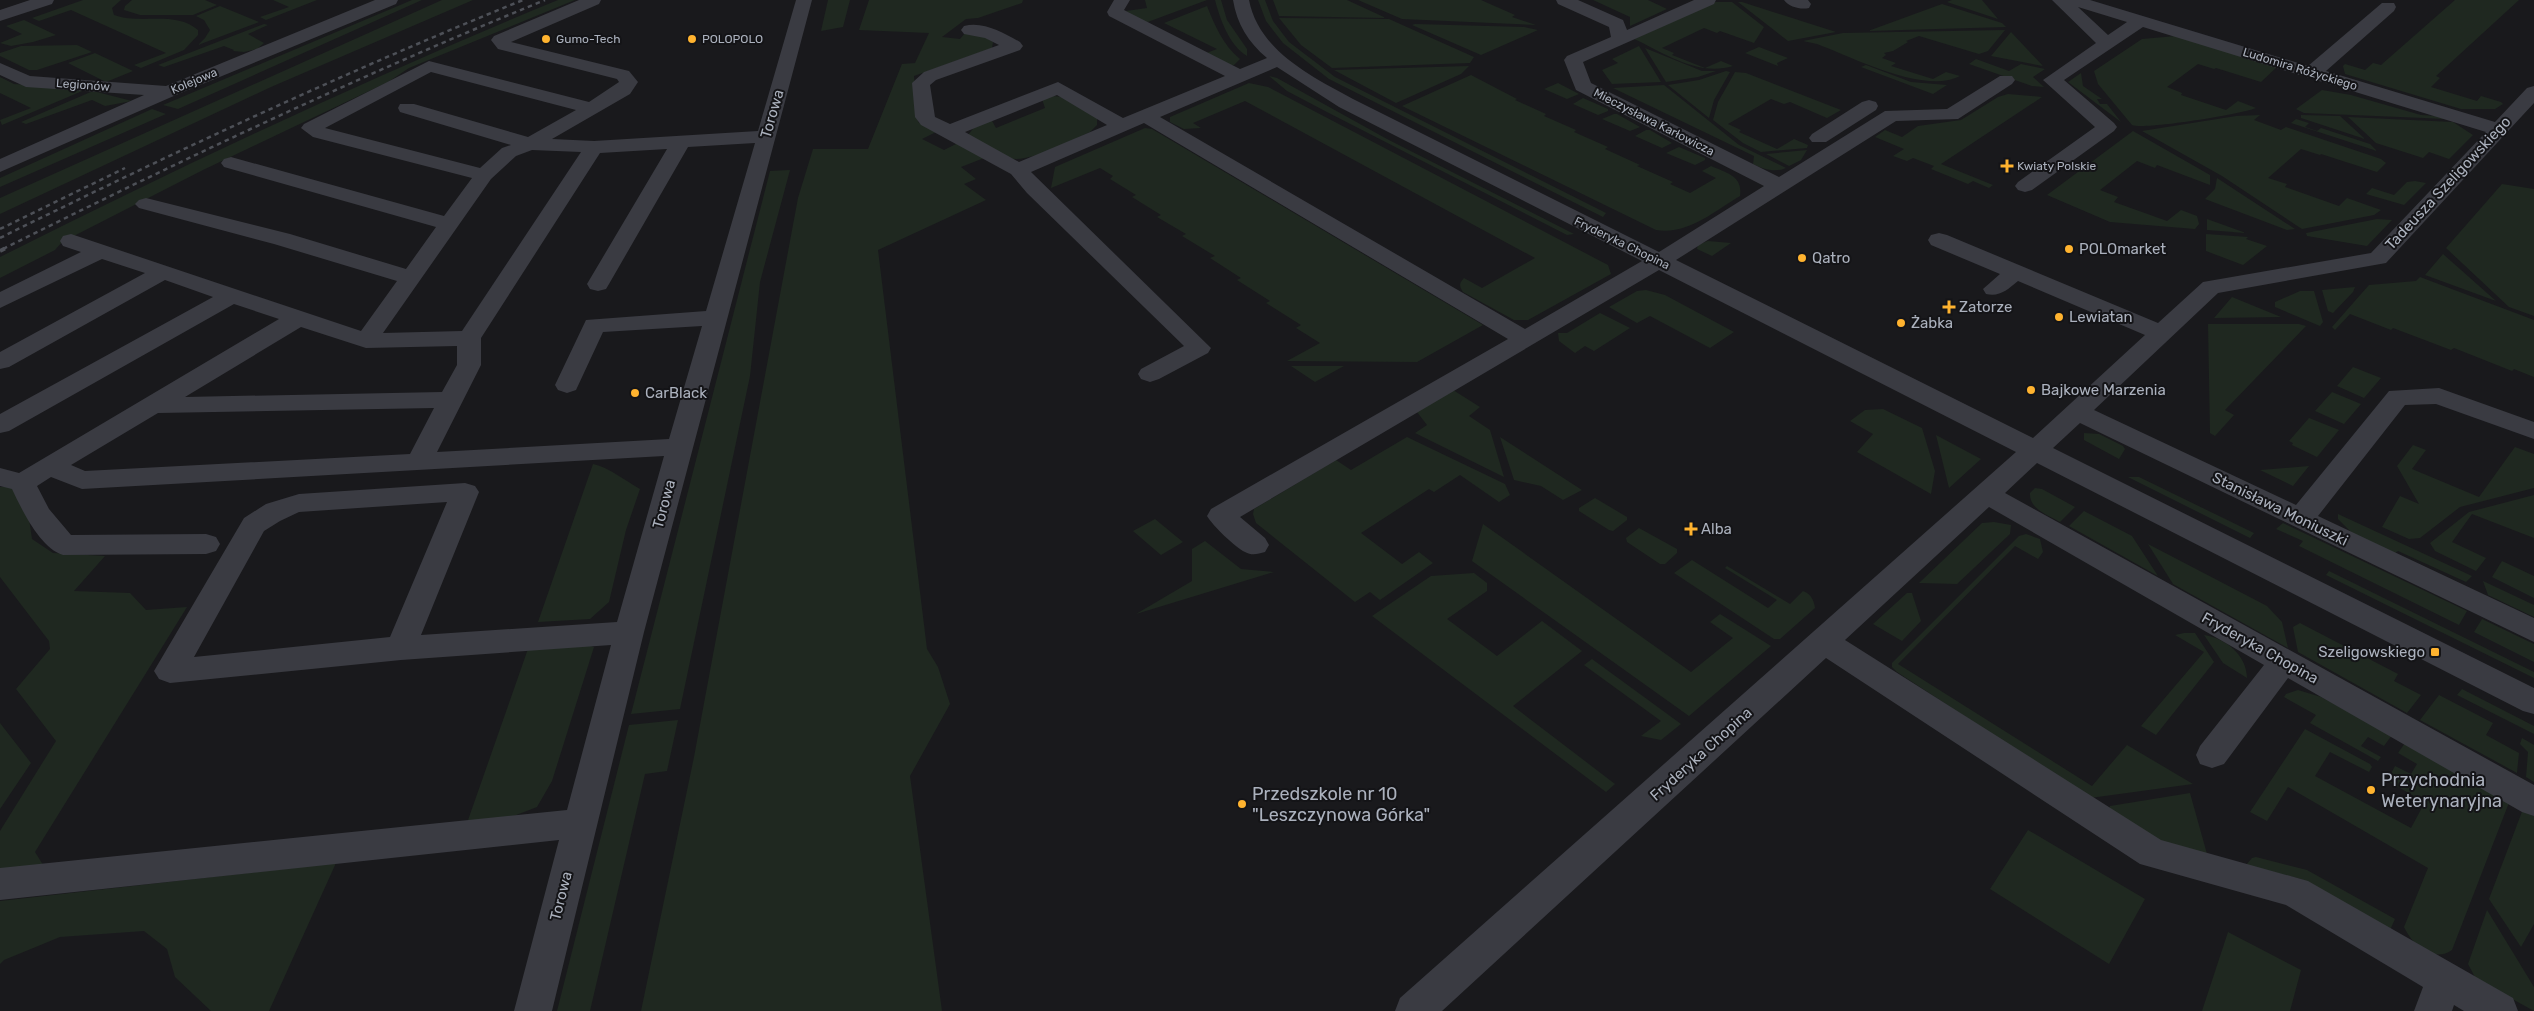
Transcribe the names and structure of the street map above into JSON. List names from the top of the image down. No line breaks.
{"streets":{"street":["Ludomira Różyckiego","Kolejowa","Legionów","Torowa","Mieczysława Karłowicza","Tadeusza Szeligowskiego","Fryderyka Chopina","Stanisława Moniuszki"]},"crossings":[["Ludomira Różyckiego","Tadeusza Szeligowskiego"],["Kolejowa","Legionów"],["Tadeusza Szeligowskiego","Stanisława Moniuszki"]],"places":{"other":["Gumo-Tech","POLOPOLO","POLOmarket","Qatro","Lewiatan","Żabka","Bajkowe Marzenia","CarBlack","Przychodnia Weterynaryjna","Przedszkole nr 10 \"Leszczynowa Górka\""],"health":["Kwiaty Polskie","Zatorze","Alba"],"transit":["Szeligowskiego"]}}
